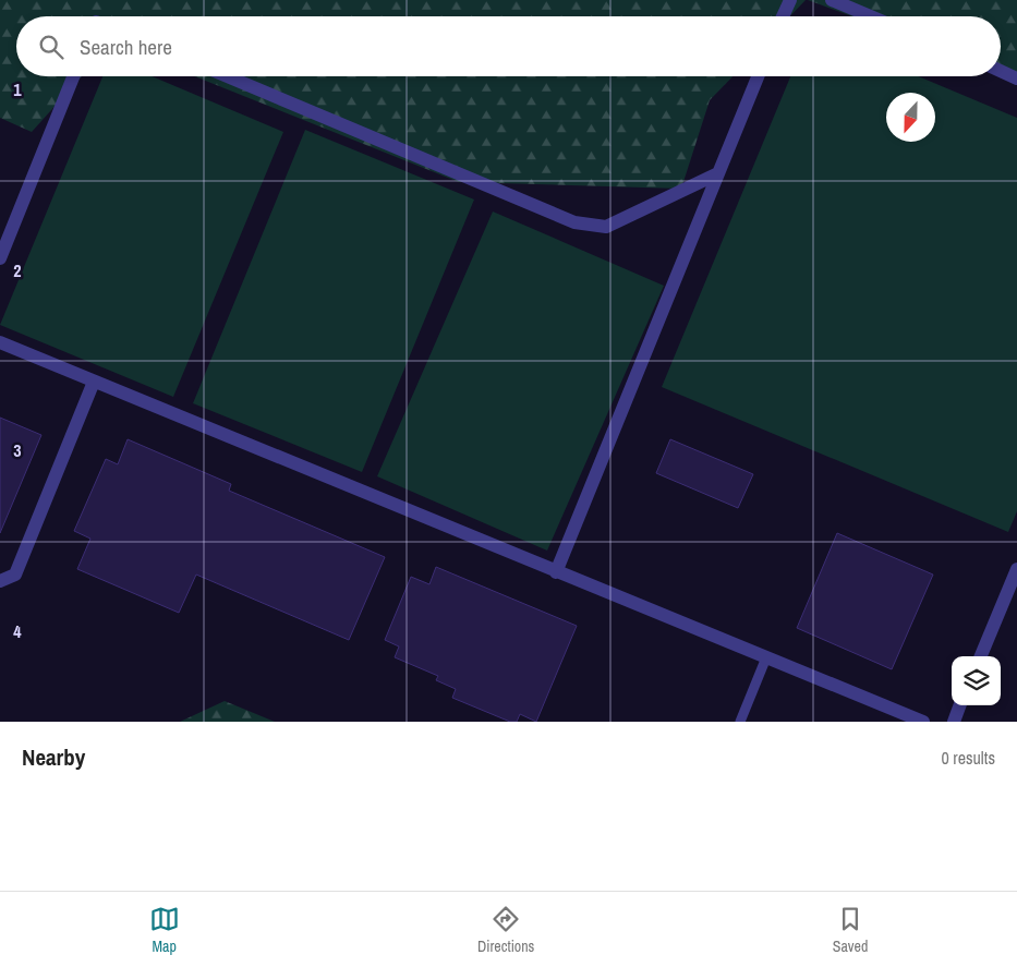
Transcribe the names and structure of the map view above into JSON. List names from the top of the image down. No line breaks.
{"north":"bottom","page":{"search":"Search here","heading":["Nearby","0 results"],"nav":["Map","Directions","Saved"]},"grid":{"rows":["1","2","3","4"]}}
